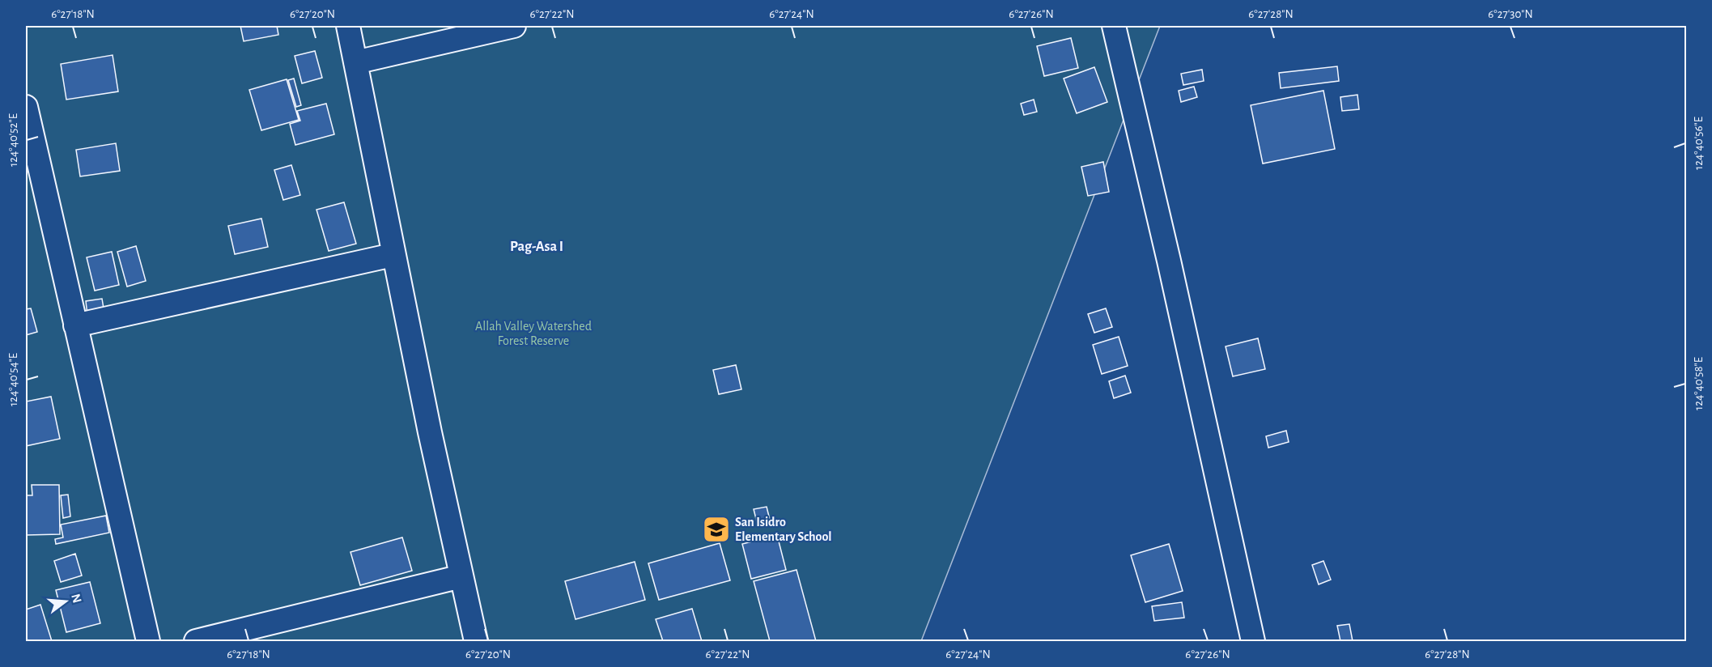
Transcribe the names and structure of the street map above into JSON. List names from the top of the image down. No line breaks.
{"districts":["Pag-Asa I"],"parks":["Allah Valley Watershed Forest Reserve"],"places":{"school or university":["San Isidro Elementary School"]},"north":"right","coordinates":["6°27'18\"N","6°27'20\"N","6°27'22\"N","6°27'24\"N","6°27'26\"N","6°27'28\"N","6°27'30\"N","124°40'52\"E","124°40'56\"E","124°40'54\"E","124°40'58\"E"]}
